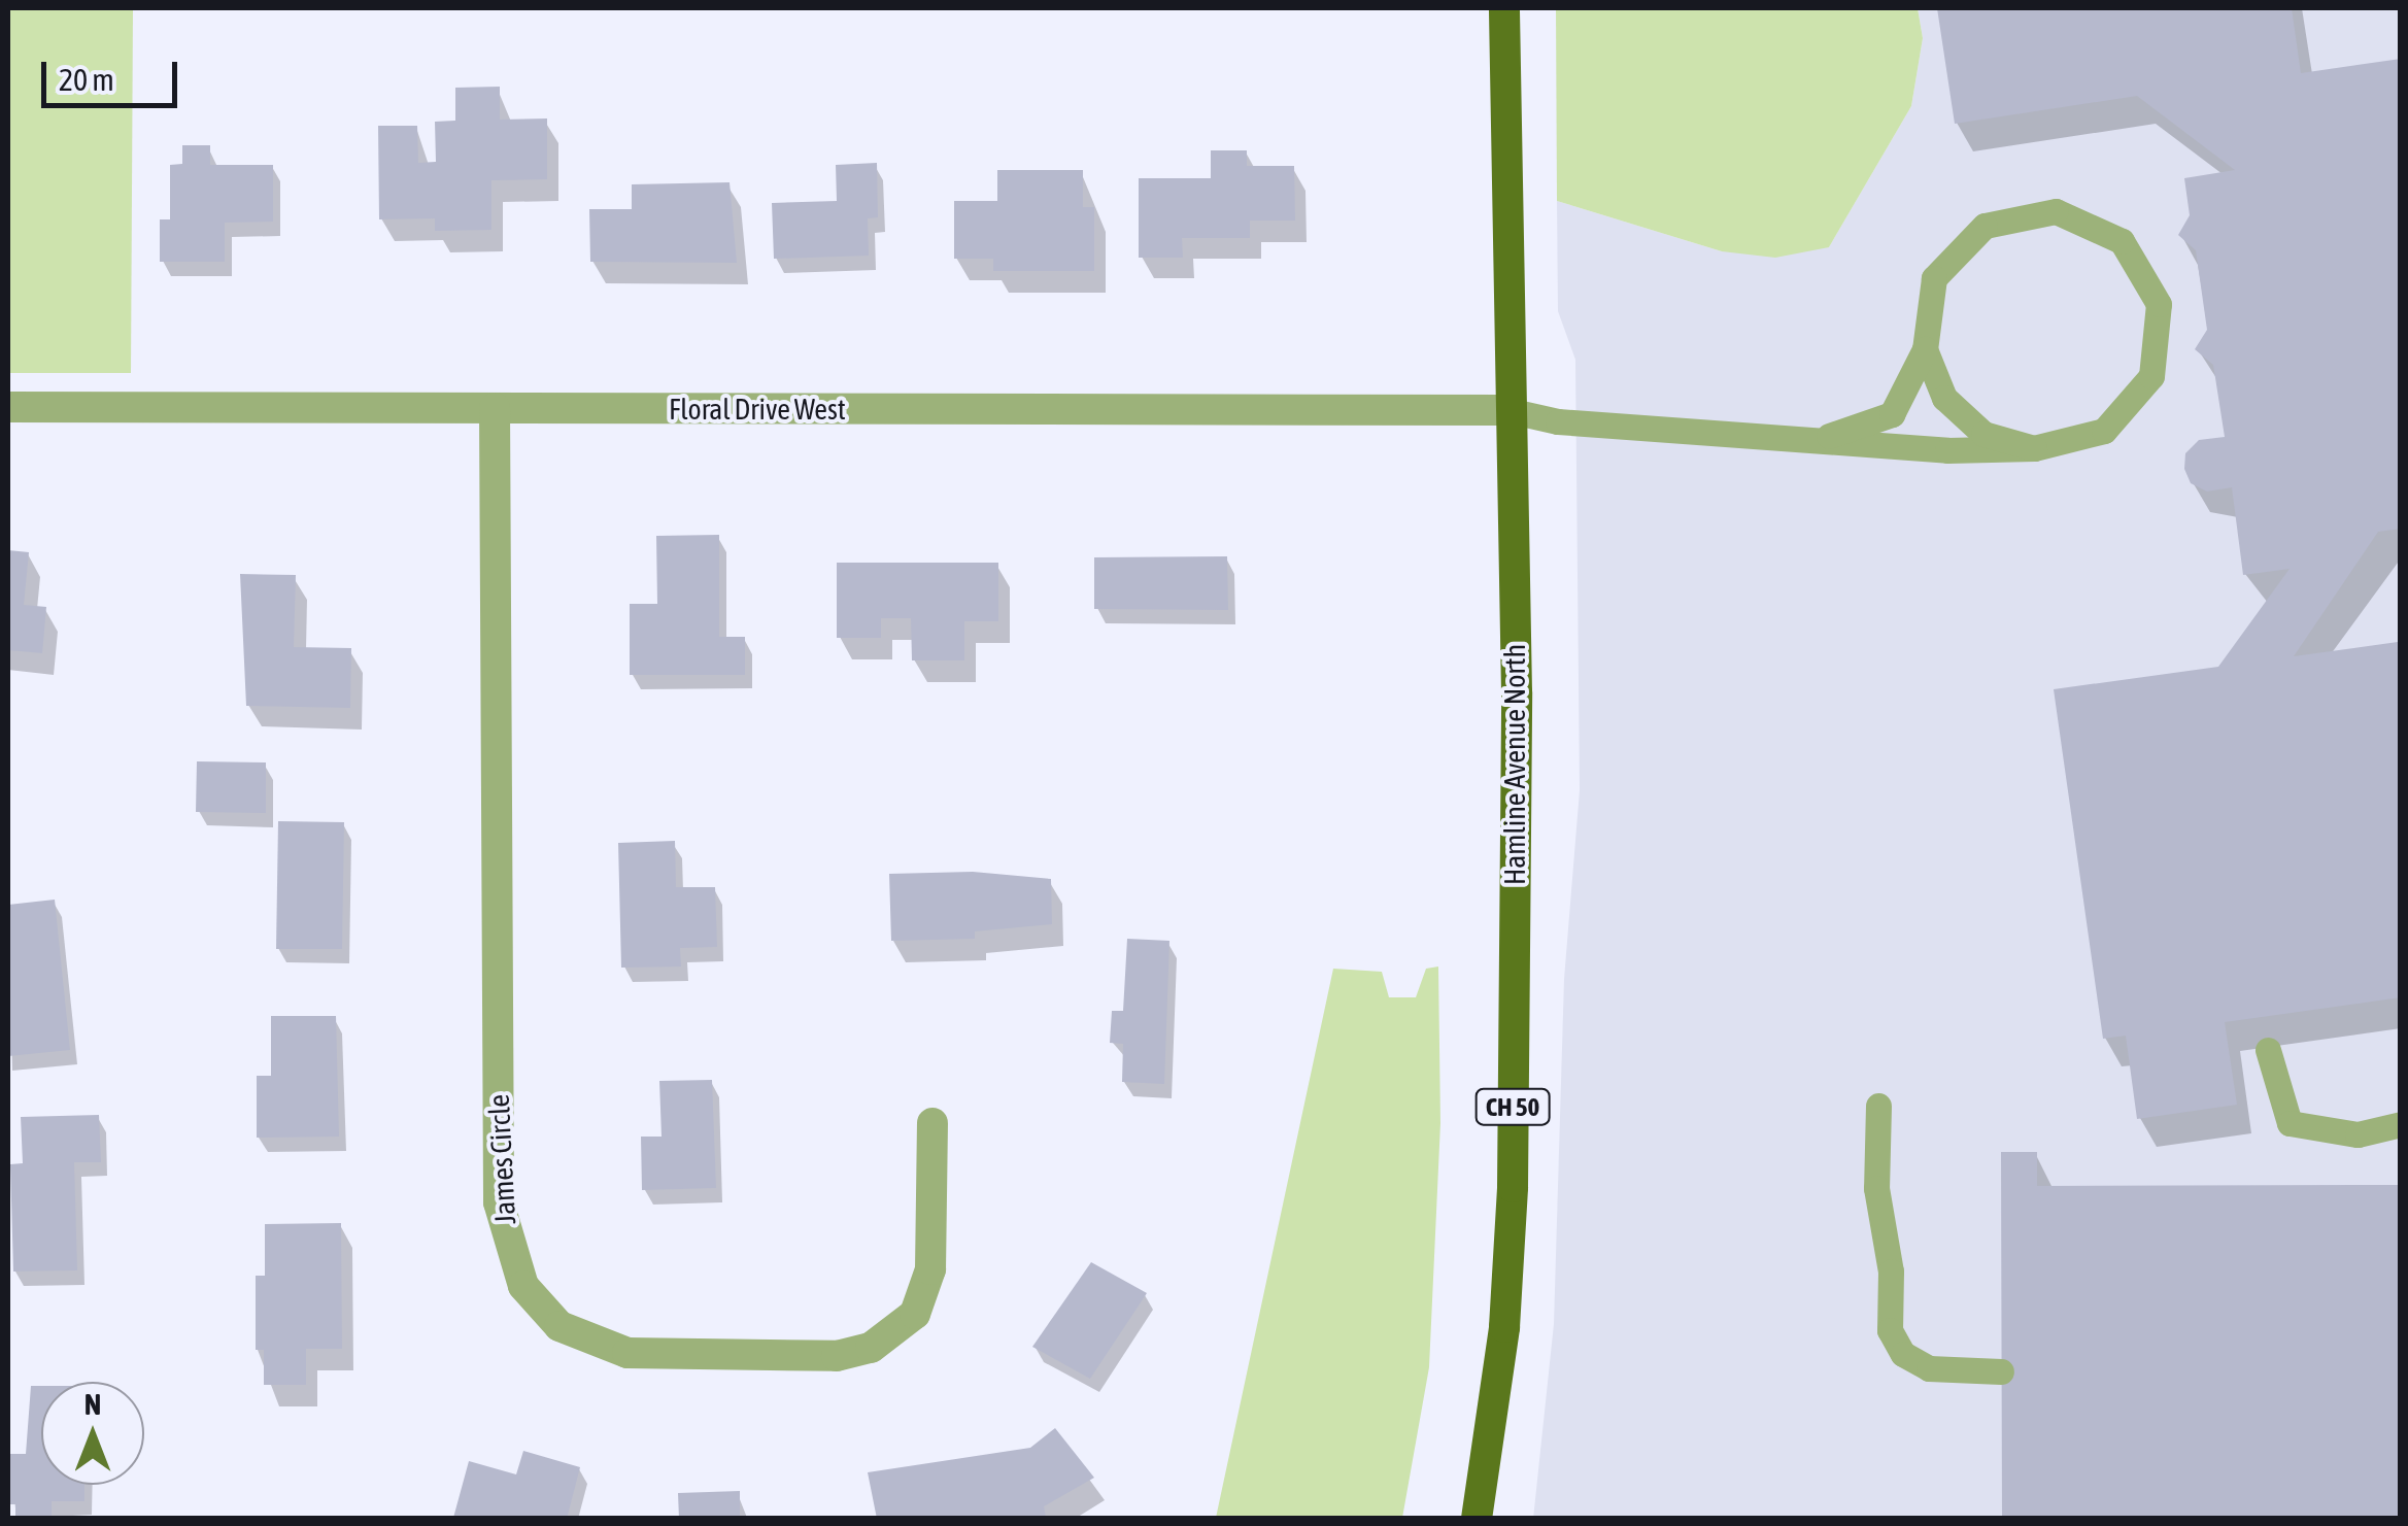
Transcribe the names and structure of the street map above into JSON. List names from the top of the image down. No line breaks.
{"streets":{"main road":["Hamline Avenue North","CH 50"],"street":["Floral Drive West","James Circle"]},"crossings":[["Floral Drive West","Hamline Avenue North"],["Floral Drive West","James Circle"]],"scale_bar":"20 m","north":"top"}
